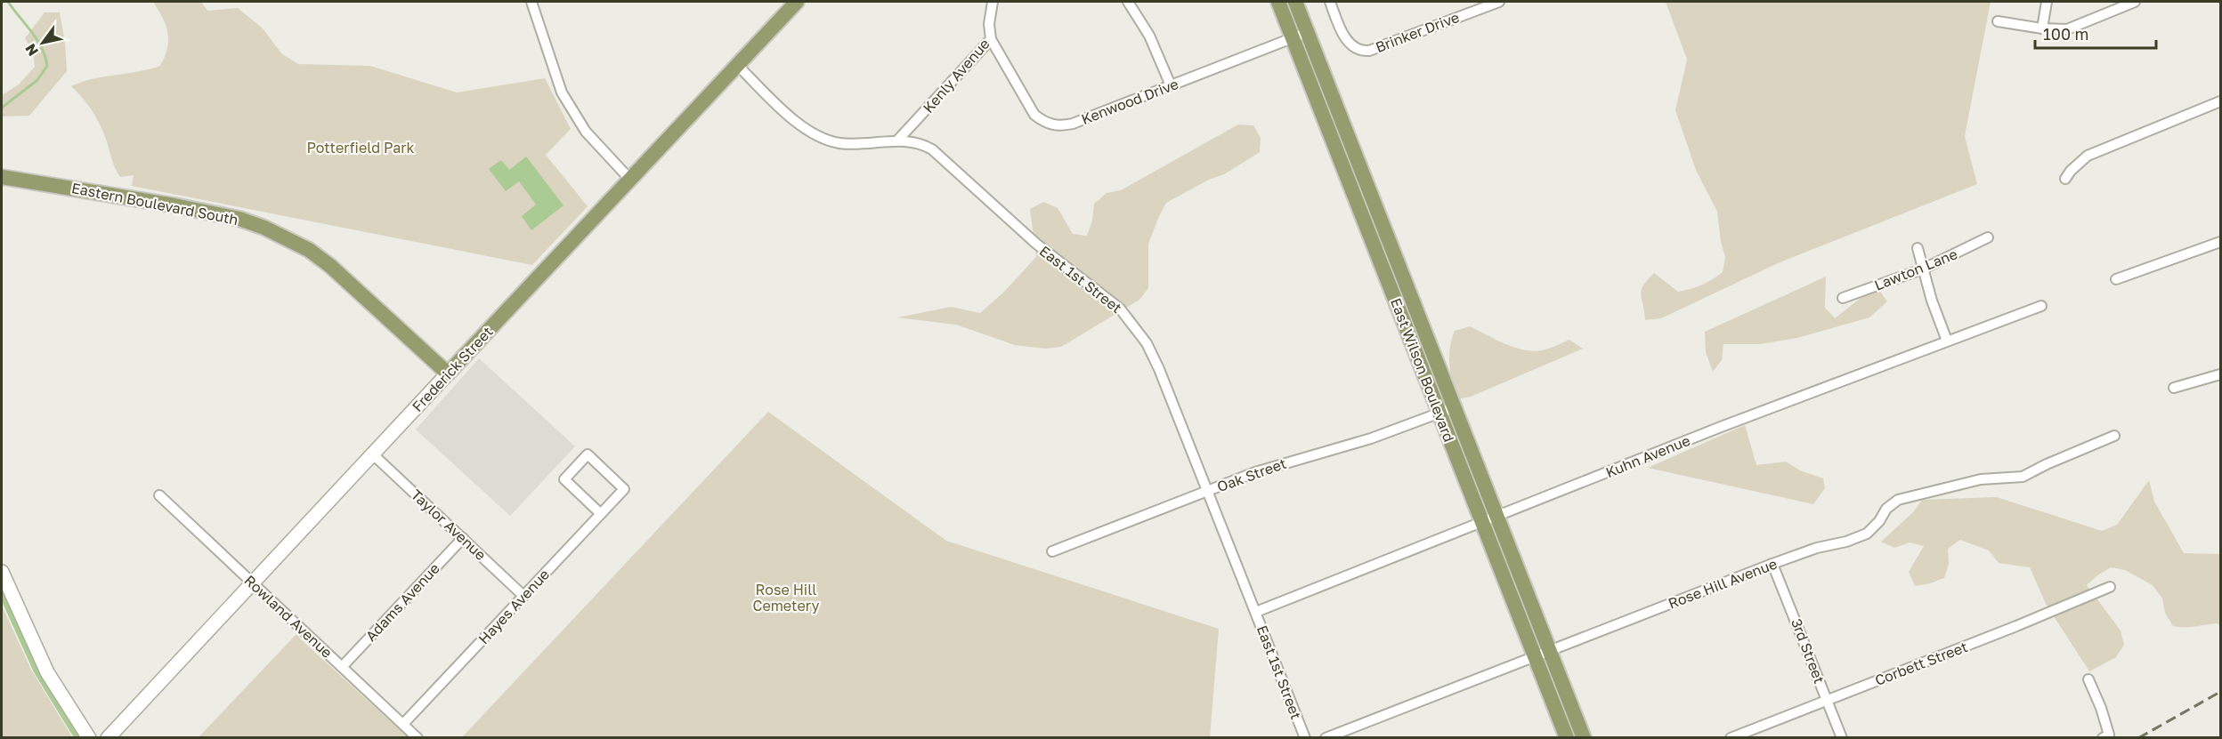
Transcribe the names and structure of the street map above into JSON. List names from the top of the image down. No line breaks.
{"streets":{"main road":["Eastern Boulevard South","Frederick Street","East Wilson Boulevard"],"street":["Brinker Drive","Kenly Avenue","Kenwood Drive","Lawton Lane","East 1st Street","Kuhn Avenue","Oak Street","Taylor Avenue","Rose Hill Avenue","Adams Avenue","Hayes Avenue","Rowland Avenue","3rd Street","Corbett Street"]},"crossings":[["Kenly Avenue","Kenwood Drive"],["Kenly Avenue","East 1st Street"],["Kenwood Drive","East Wilson Boulevard"],["Eastern Boulevard South","Frederick Street"],["East 1st Street","Frederick Street"],["East 1st Street","Kuhn Avenue"],["East 1st Street","Oak Street"],["Frederick Street","Taylor Avenue"],["Frederick Street","Rowland Avenue"],["East Wilson Boulevard","Kuhn Avenue"],["East Wilson Boulevard","Oak Street"],["East Wilson Boulevard","Rose Hill Avenue"],["Taylor Avenue","Adams Avenue"],["Taylor Avenue","Hayes Avenue"],["Rose Hill Avenue","3rd Street"],["Adams Avenue","Rowland Avenue"],["Hayes Avenue","Rowland Avenue"],["3rd Street","Corbett Street"]],"parks":["Potterfield Park","Rose Hill Cemetery"],"scale_bar":"100 m","north":"bottom left"}
